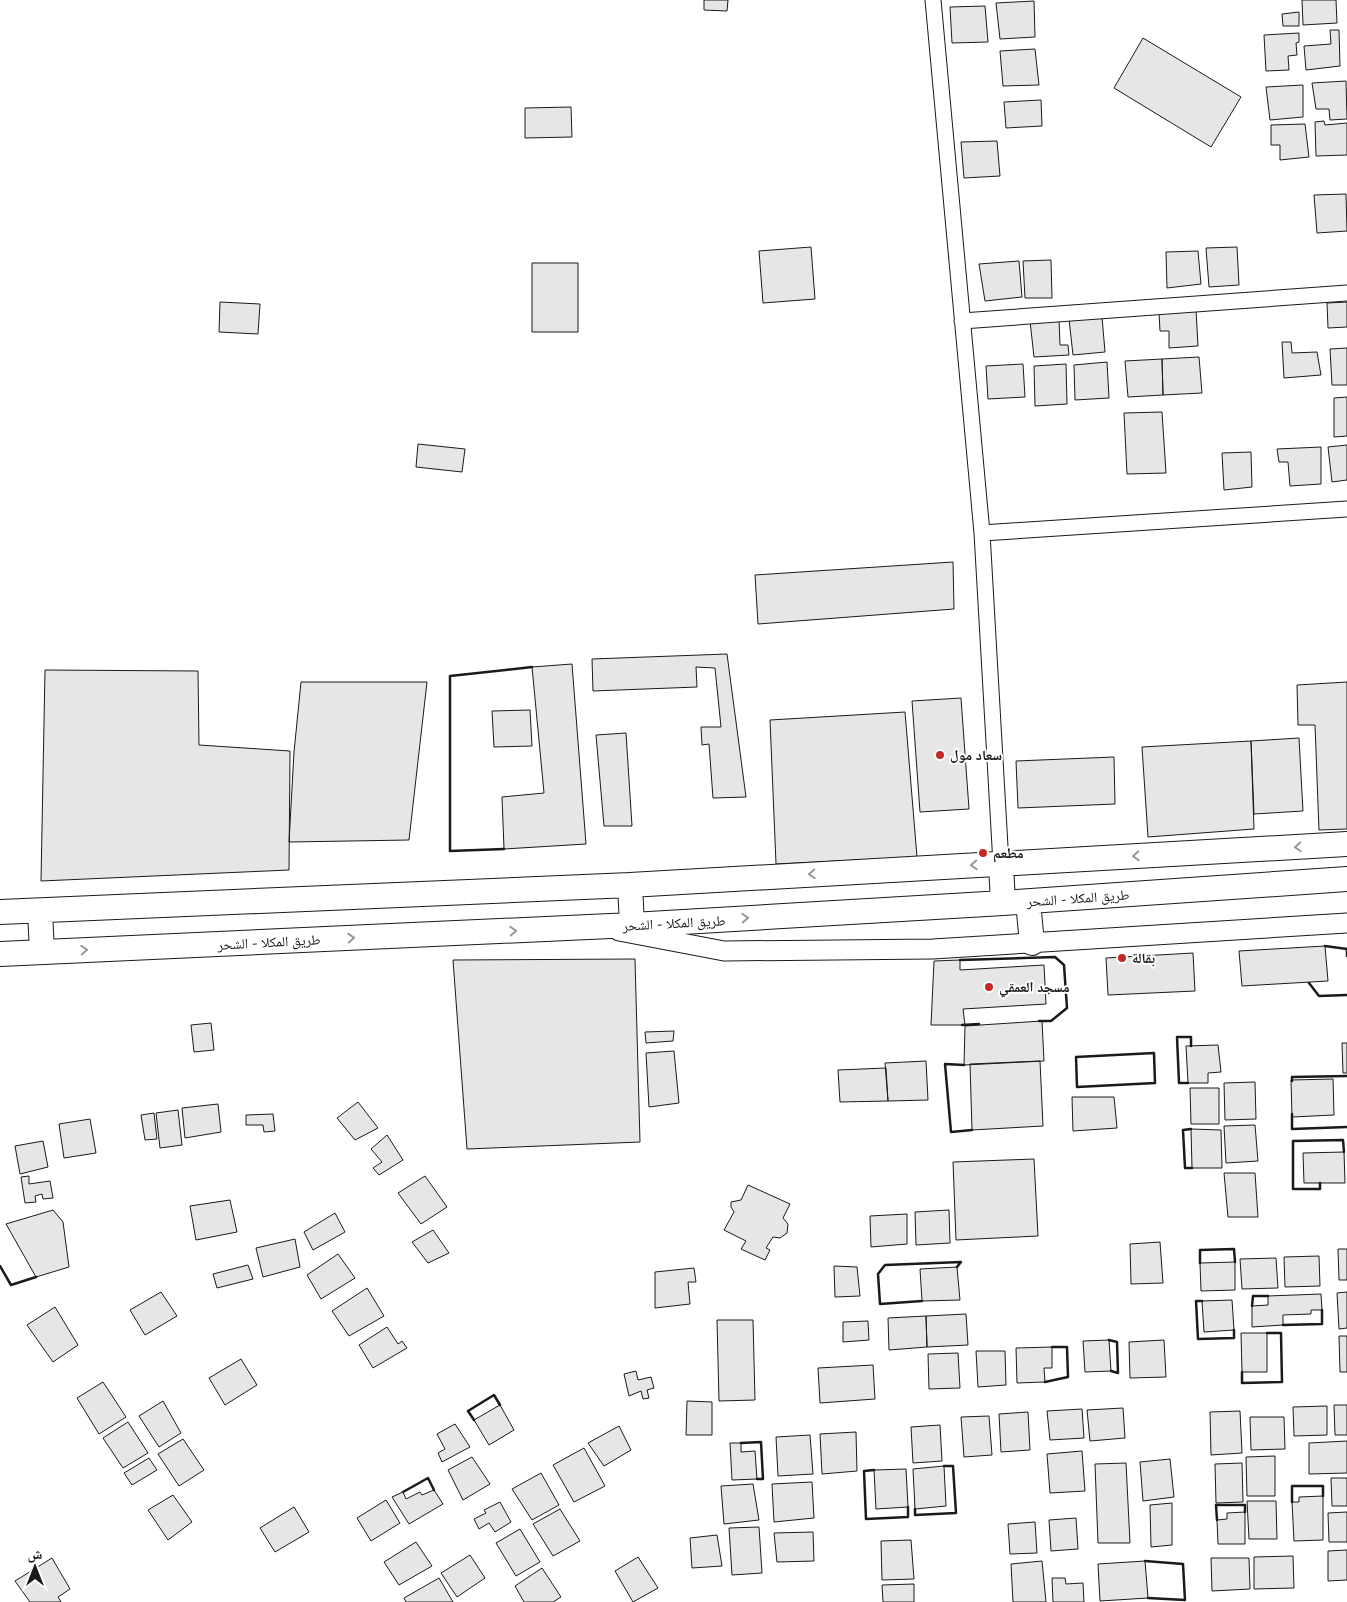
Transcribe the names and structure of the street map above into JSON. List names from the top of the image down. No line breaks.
{"streets":{"highway":["طريق المكلا - الشحر"]},"places":["سعاد مول","مطعم","بقالة","مسجد العمقي"],"north":"top"}
